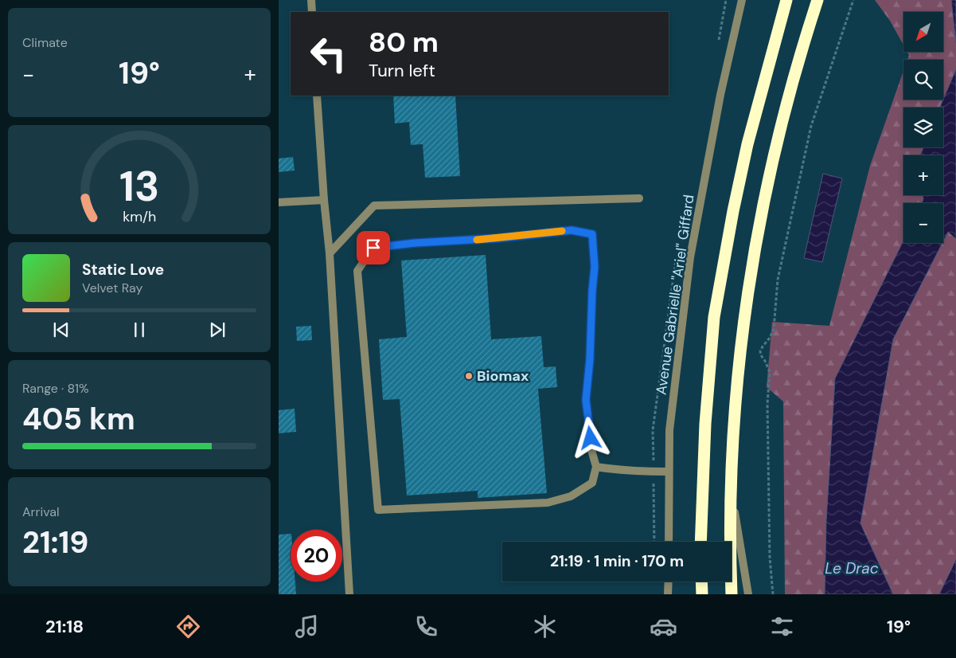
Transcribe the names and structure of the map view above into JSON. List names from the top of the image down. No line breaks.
{"streets":{"street":["Avenue Gabrielle \"Ariel\" Giffard"]},"water":["Le Drac"],"places":["Biomax"],"north":"bottom left","page":{"tile":["Climate",["Range · 81%","405 km"],["Arrival","21:19"]],"map_buttons":["+","−"],"turn":["80 m","Turn left"],"heat":["−","19°","+"],"song":["Static Love","Velvet Ray"],"limit":"20","trip":"21:19 · 1 min · 170 m","tabs":["21:18","19°"],"gauge":["13","km/h"]}}
